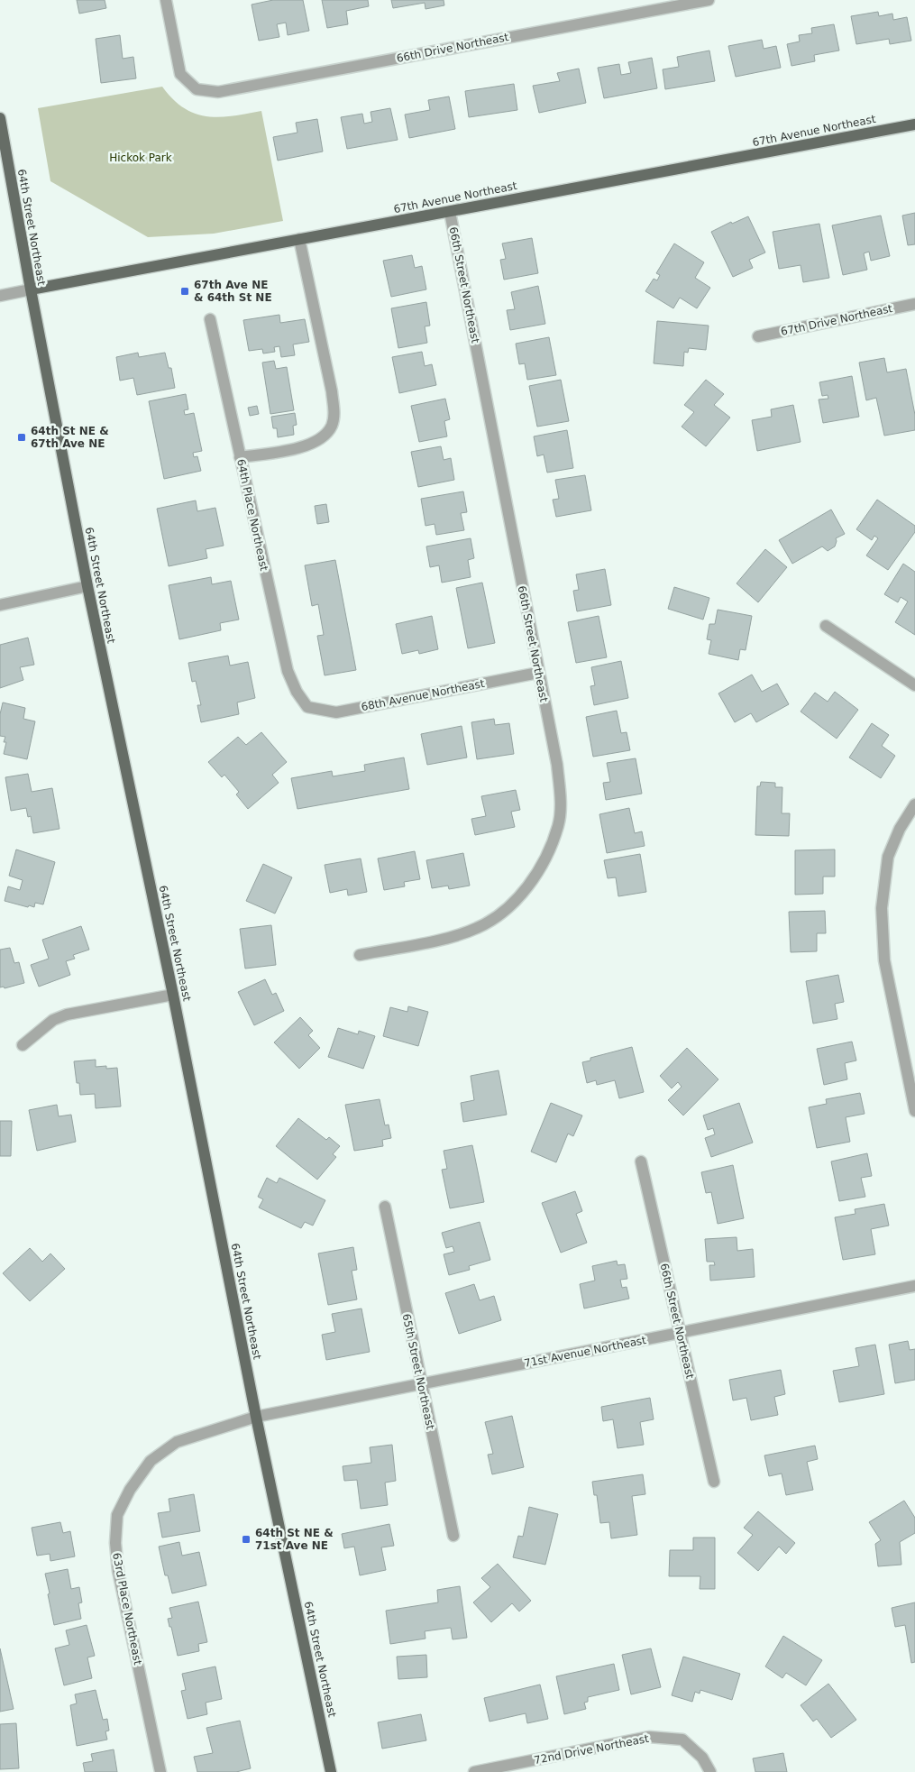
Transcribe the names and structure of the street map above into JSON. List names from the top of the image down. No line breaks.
{"streets":{"main road":["67th Avenue Northeast","64th Street Northeast"],"street":["66th Drive Northeast","66th Street Northeast","67th Drive Northeast","64th Place Northeast","68th Avenue Northeast","71st Avenue Northeast","65th Street Northeast","63rd Place Northeast","72nd Drive Northeast"]},"crossings":[["67th Avenue Northeast","64th Street Northeast"],["67th Avenue Northeast","66th Street Northeast"],["64th Street Northeast","71st Avenue Northeast"],["64th Street Northeast","63rd Place Northeast"],["66th Street Northeast","68th Avenue Northeast"],["66th Street Northeast","71st Avenue Northeast"],["64th Place Northeast","68th Avenue Northeast"],["71st Avenue Northeast","65th Street Northeast"],["71st Avenue Northeast","63rd Place Northeast"]],"parks":["Hickok Park"],"places":{"transit":["67th Ave NE & 64th St NE","64th St NE & 67th Ave NE","64th St NE & 71st Ave NE"]}}
